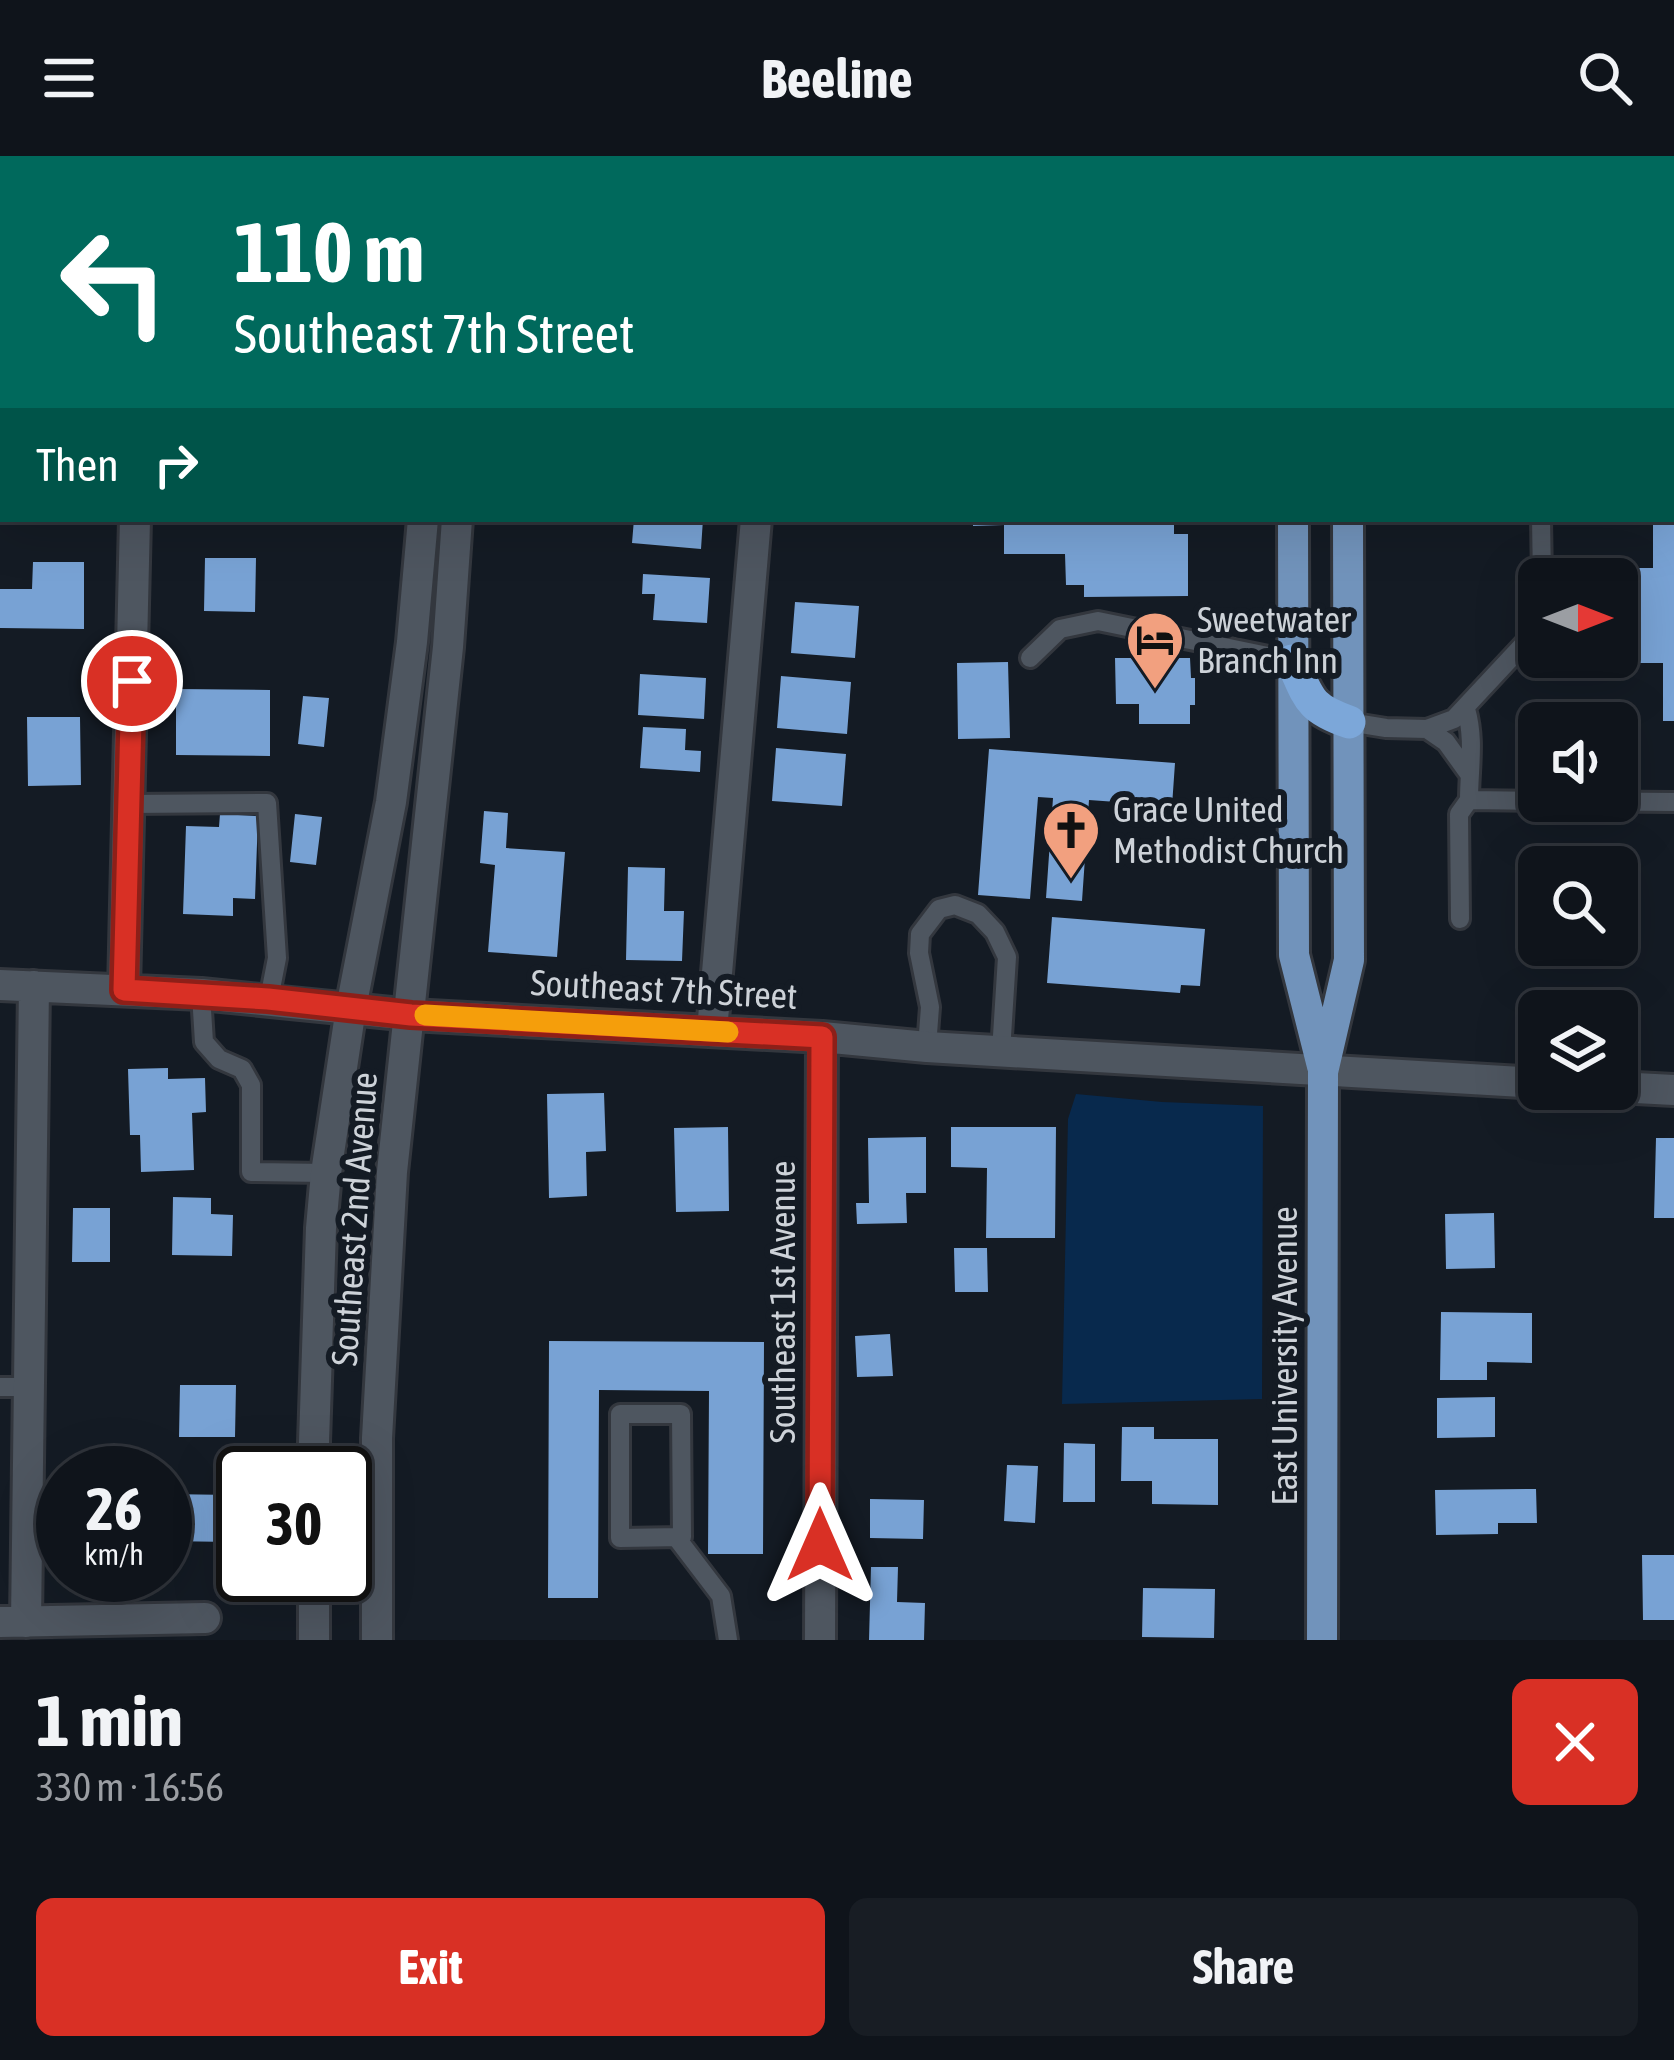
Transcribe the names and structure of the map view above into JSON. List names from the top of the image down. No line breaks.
{"streets":{"main road":["East University Avenue"],"street":["Southeast 7th Street","Southeast 2nd Avenue","Southeast 1st Avenue"]},"crossings":[["Southeast 7th Street","Southeast 2nd Avenue"],["Southeast 7th Street","Southeast 1st Avenue"],["Southeast 7th Street","East University Avenue"]],"places":{"hotel":["Sweetwater Branch Inn"],"church":["Grace United Methodist Church"]},"north":"right","page":{"header":"Beeline","turn":["110 m","Southeast 7th Street"],"then":"Then","speed":"26 km/h","limit":"30","heading":["1 min","330 m · 16:56"],"buttons":["Exit","Share"]}}
